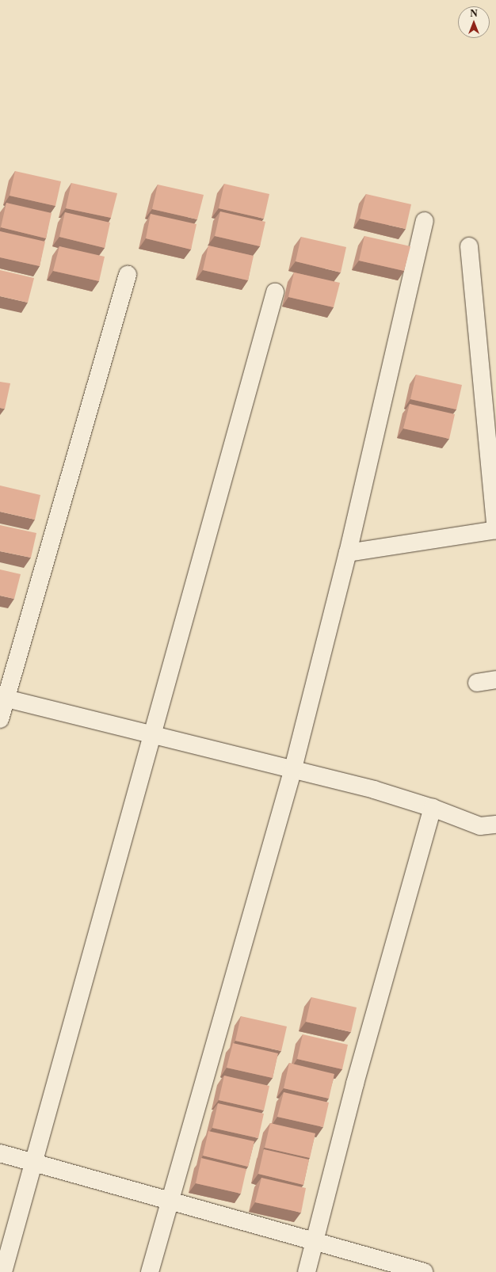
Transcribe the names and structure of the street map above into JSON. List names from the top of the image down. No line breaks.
{"north":"top"}
